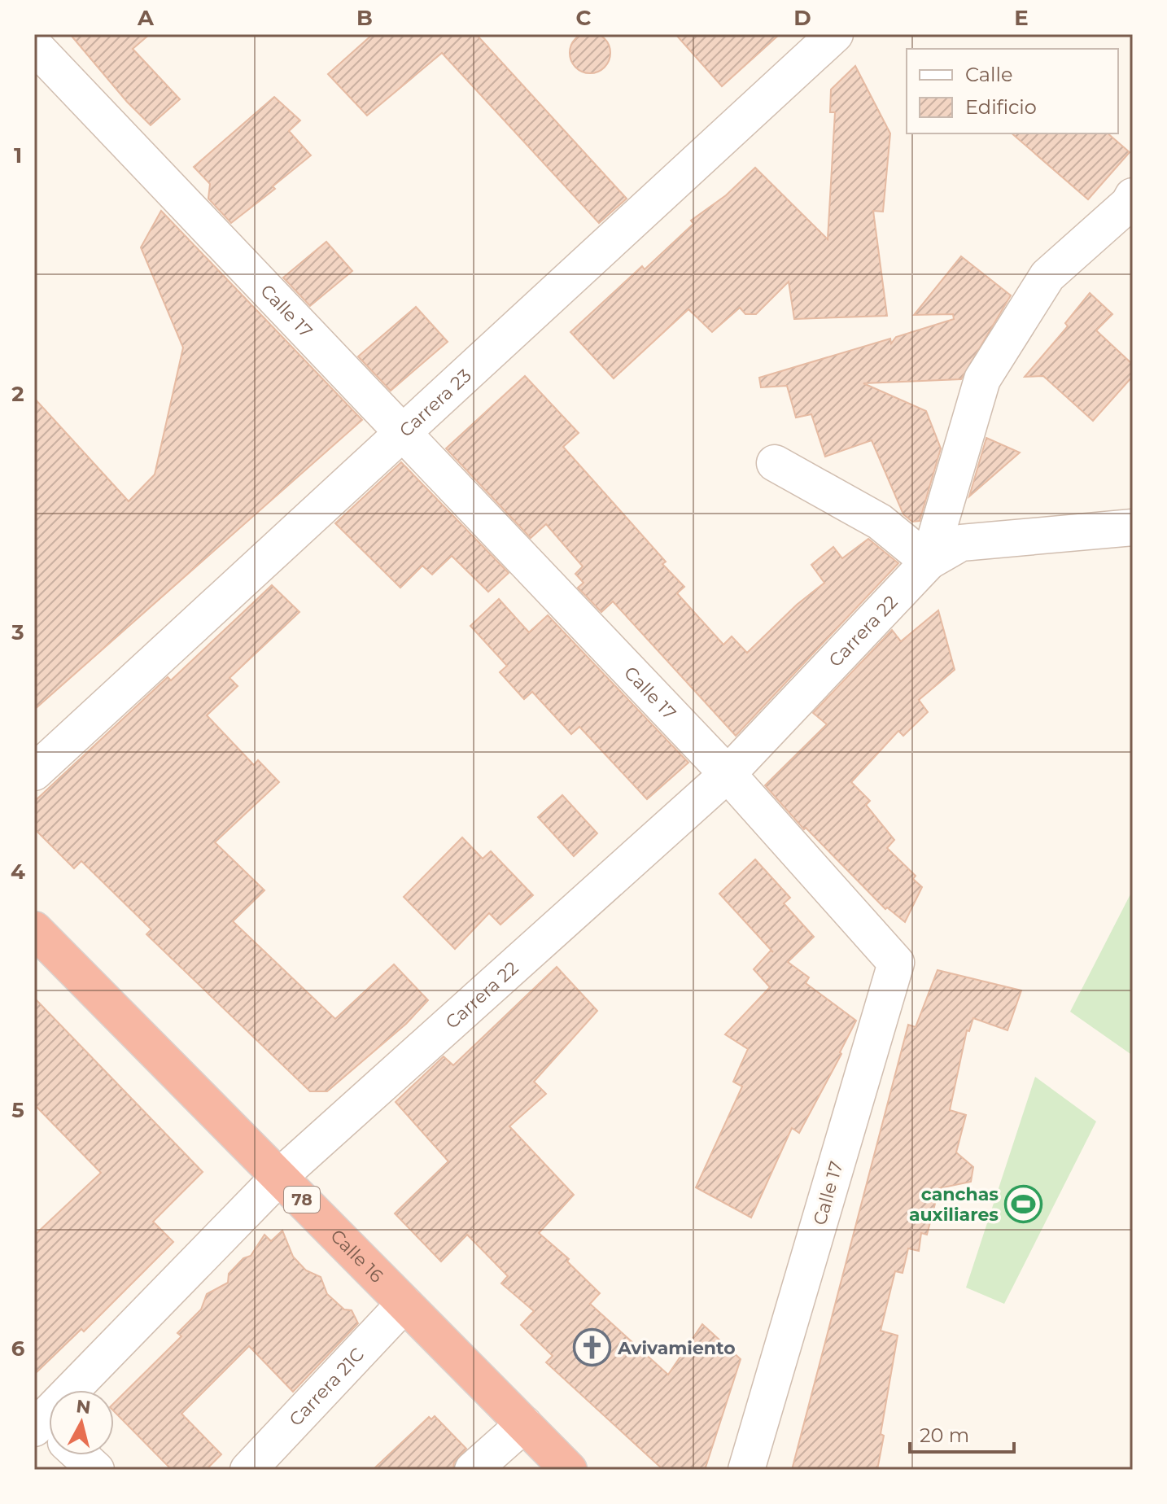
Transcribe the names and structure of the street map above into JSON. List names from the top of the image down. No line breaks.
{"streets":{"highway":["78","Calle 16"],"street":["Calle 17","Carrera 23","Carrera 22","Carrera 21C"]},"crossings":[["Calle 17","Carrera 23"],["Calle 17","Carrera 22"],["Carrera 22","Calle 16"],["Calle 16","Carrera 21C"]],"places":{"sports":["canchas auxiliares"],"church":["Avivamiento"]},"legend":["Calle","Edificio"],"scale_bar":"20 m","north":"top","grid":{"columns":["A","B","C","D","E"],"rows":["1","2","3","4","5","6"]}}
